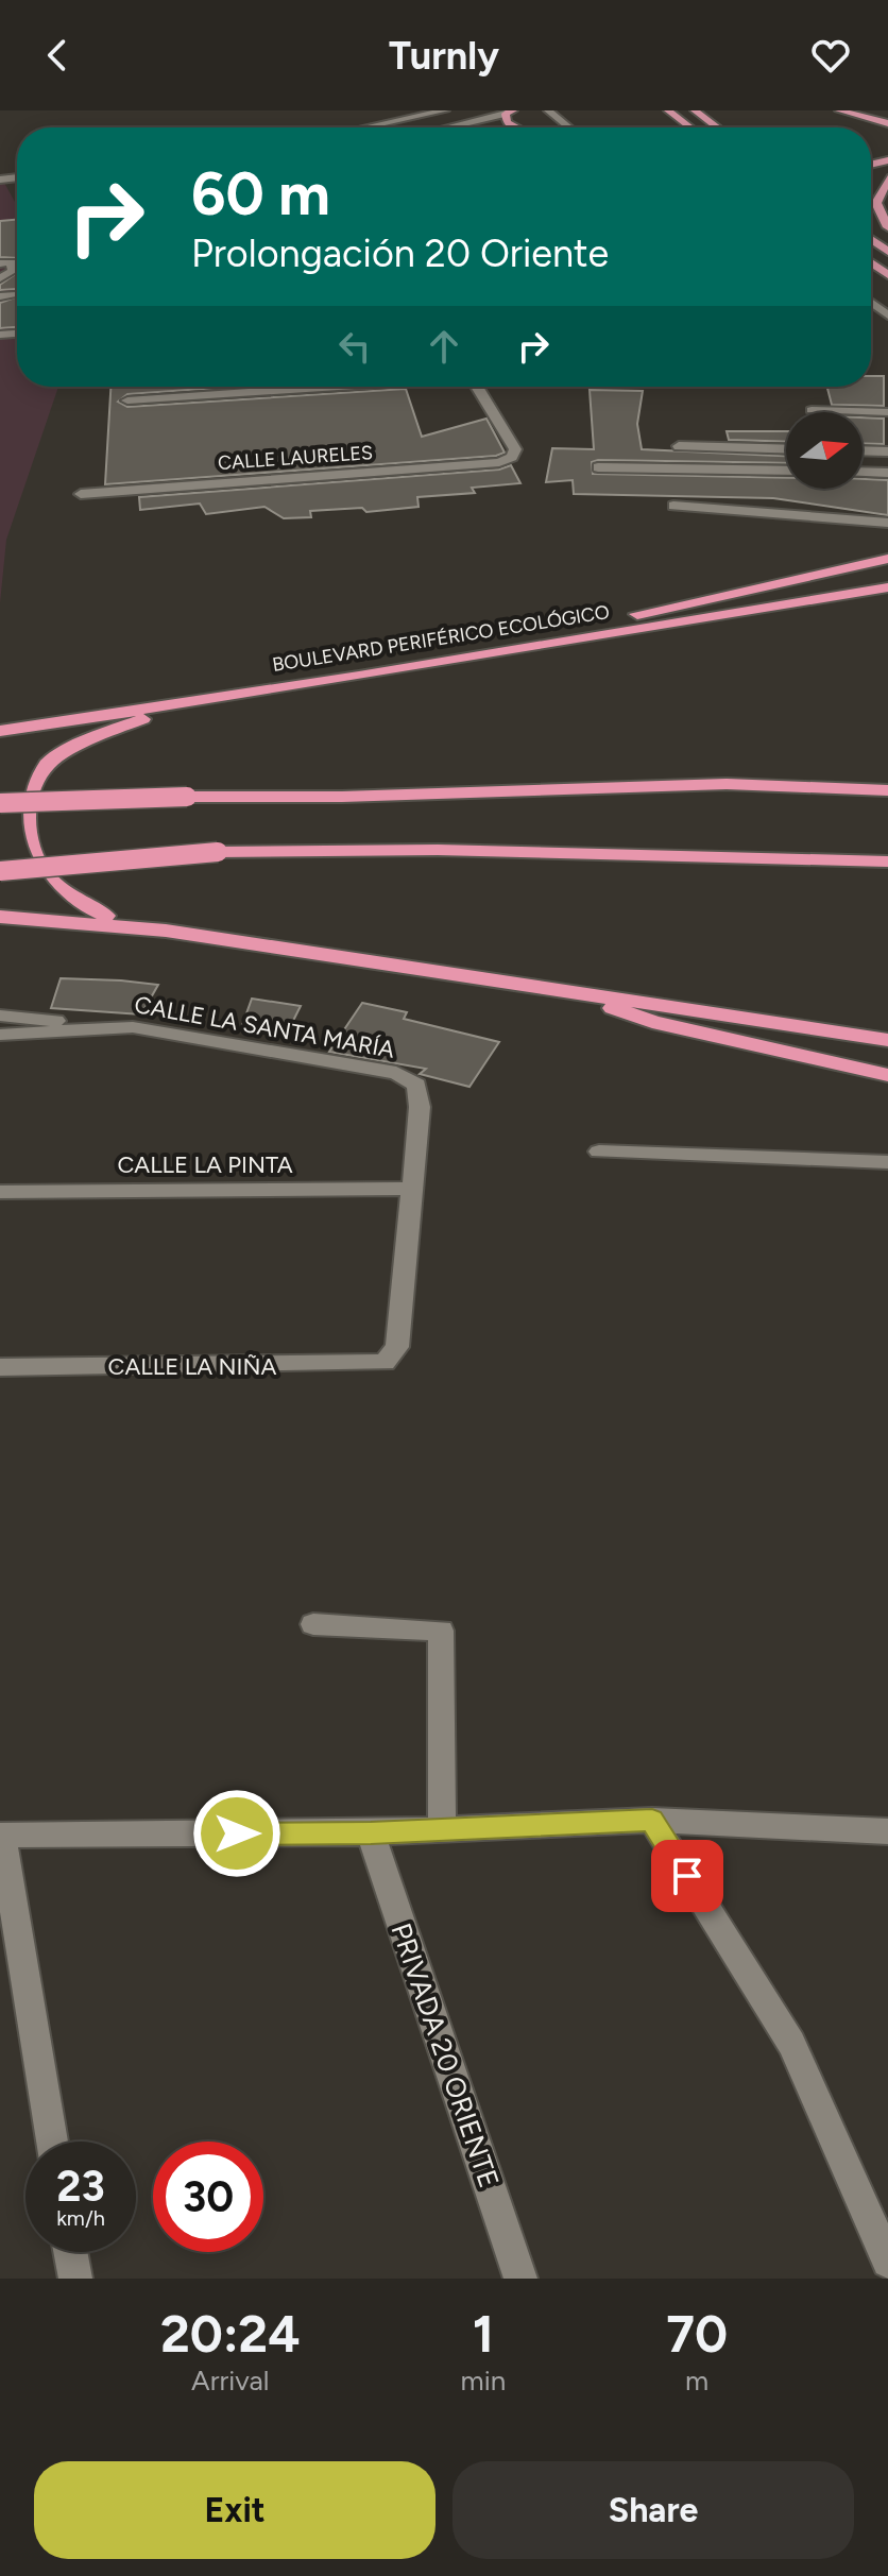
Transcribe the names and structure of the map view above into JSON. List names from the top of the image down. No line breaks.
{"streets":{"highway":["BOULEVARD PERIFÉRICO ECOLÓGICO"],"street":["CALLE LAURELES","CALLE LA SANTA MARÍA","CALLE LA PINTA","CALLE LA NIÑA","PRIVADA 20 ORIENTE"]},"crossings":[["CALLE LA SANTA MARÍA","CALLE LA PINTA"],["CALLE LA SANTA MARÍA","CALLE LA NIÑA"],["CALLE LA PINTA","CALLE LA NIÑA"]],"north":"right","page":{"header":"Turnly","turn":["60 m","Prolongación 20 Oriente"],"speed":"23 km/h","limit":"30","eta":["20:24","Arrival","1","min","70","m"],"buttons":["Exit","Share"]}}
